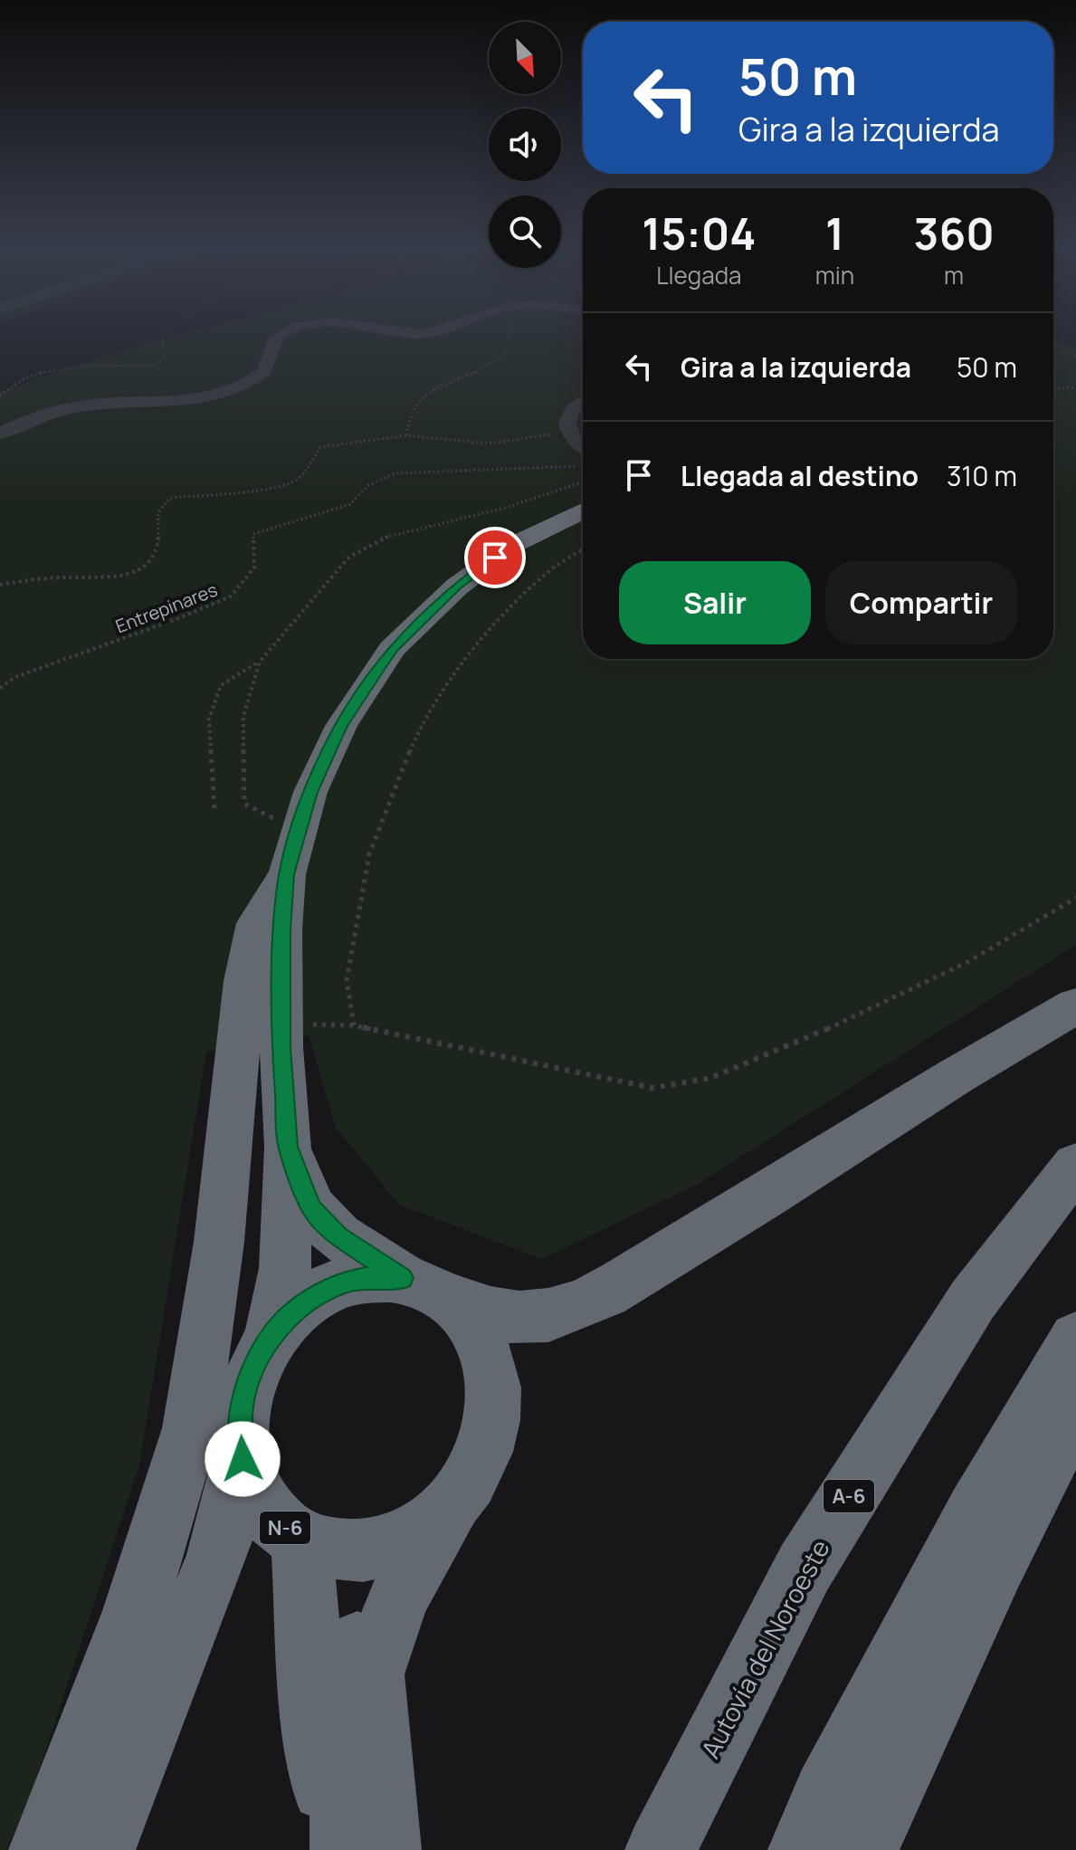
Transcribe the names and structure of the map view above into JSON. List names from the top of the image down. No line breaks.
{"streets":{"highway":["A-6","N-6","Autovía del Noroeste"],"path":["Entrepinares"]},"north":"bottom right","page":{"turn":["50 m","Gira a la izquierda"],"eta":["15:04","Llegada","1","min","360","m"],"list":[{"name":"Gira a la izquierda","value":"50 m"},{"name":"Llegada al destino","value":"310 m"}],"buttons":["Salir","Compartir"]}}
